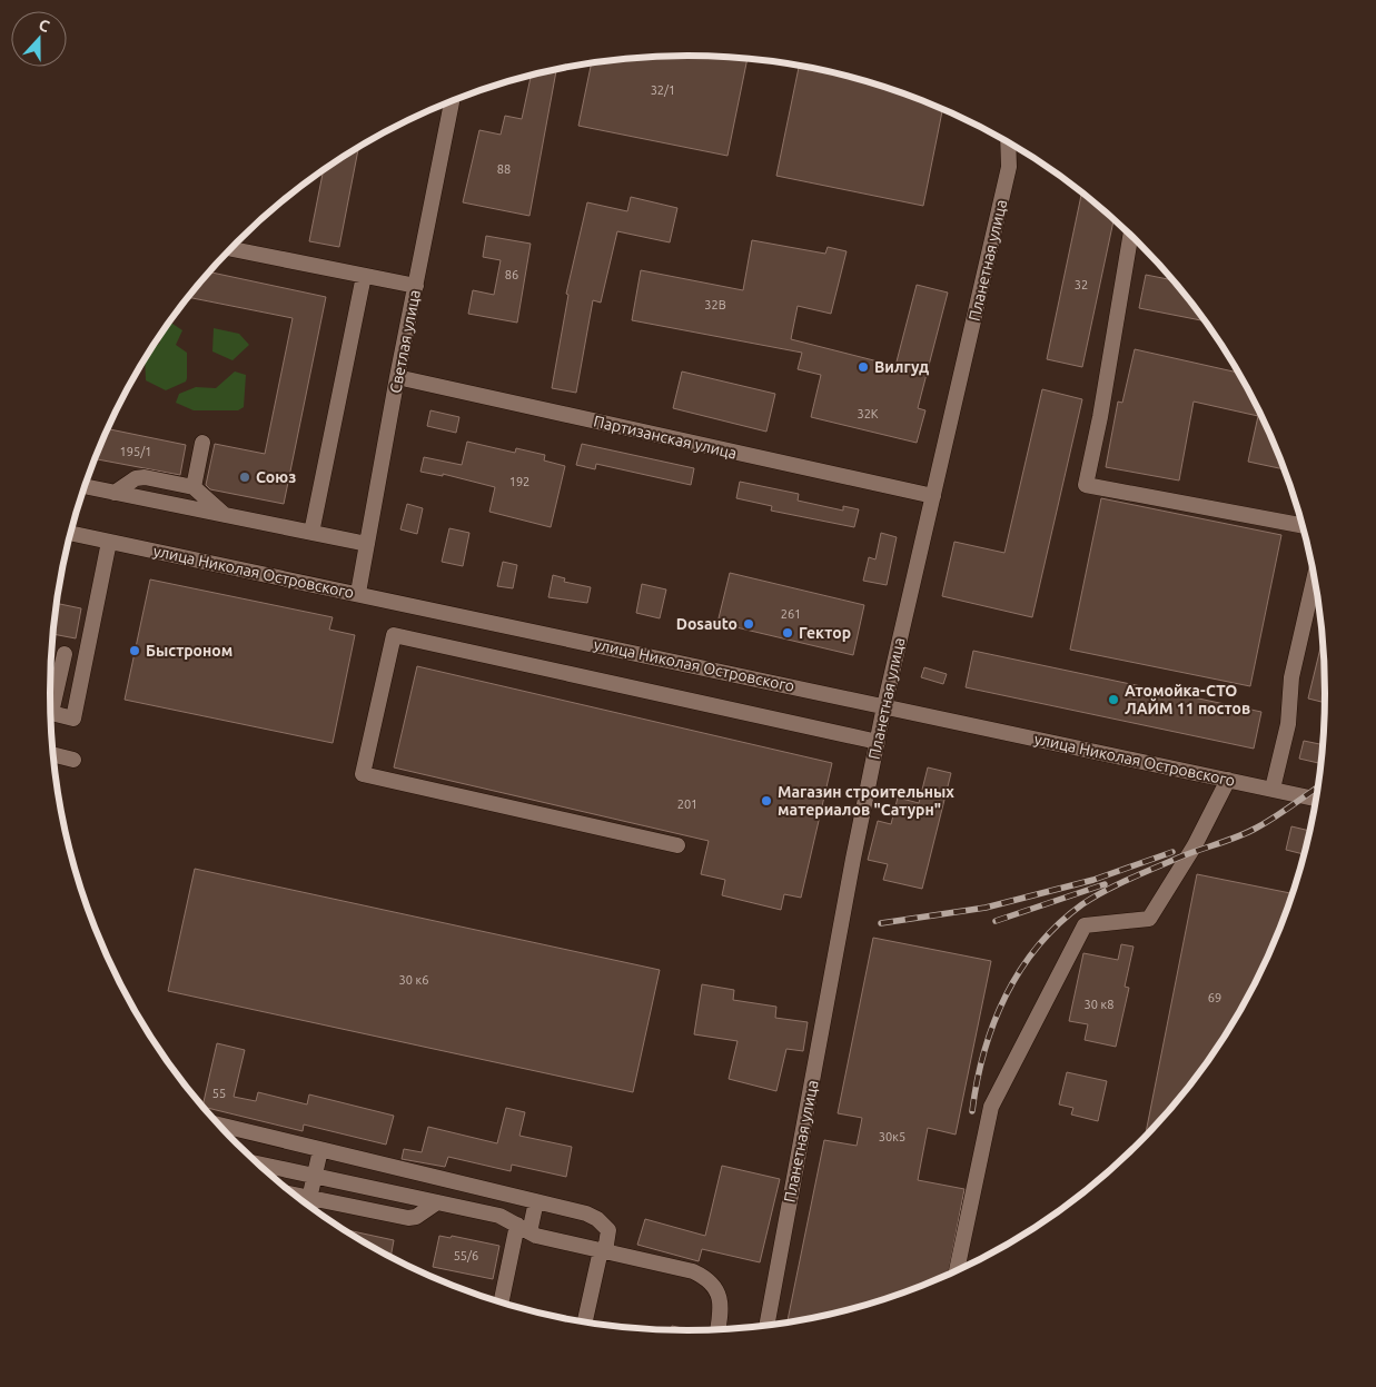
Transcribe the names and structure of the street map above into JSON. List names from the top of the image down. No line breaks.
{"streets":{"street":["Планетная улица","Светлая улица","Партизанская улица","улица Николая Островского"]},"crossings":[["Планетная улица","Партизанская улица"],["Планетная улица","улица Николая Островского"],["Светлая улица","Партизанская улица"],["Светлая улица","улица Николая Островского"]],"places":["Вилгуд","Союз","Dosauto","Гектор","Быстроном","Атомойка-СТО ЛАЙМ 11 постов","Магазин строительных материалов \"Сатурн\""],"house_numbers":["32/1","88","86","32","32В","32К","195/1","192","261","201","30 к6","69","30 к8","55","30к5","55/6"],"north":"top"}
